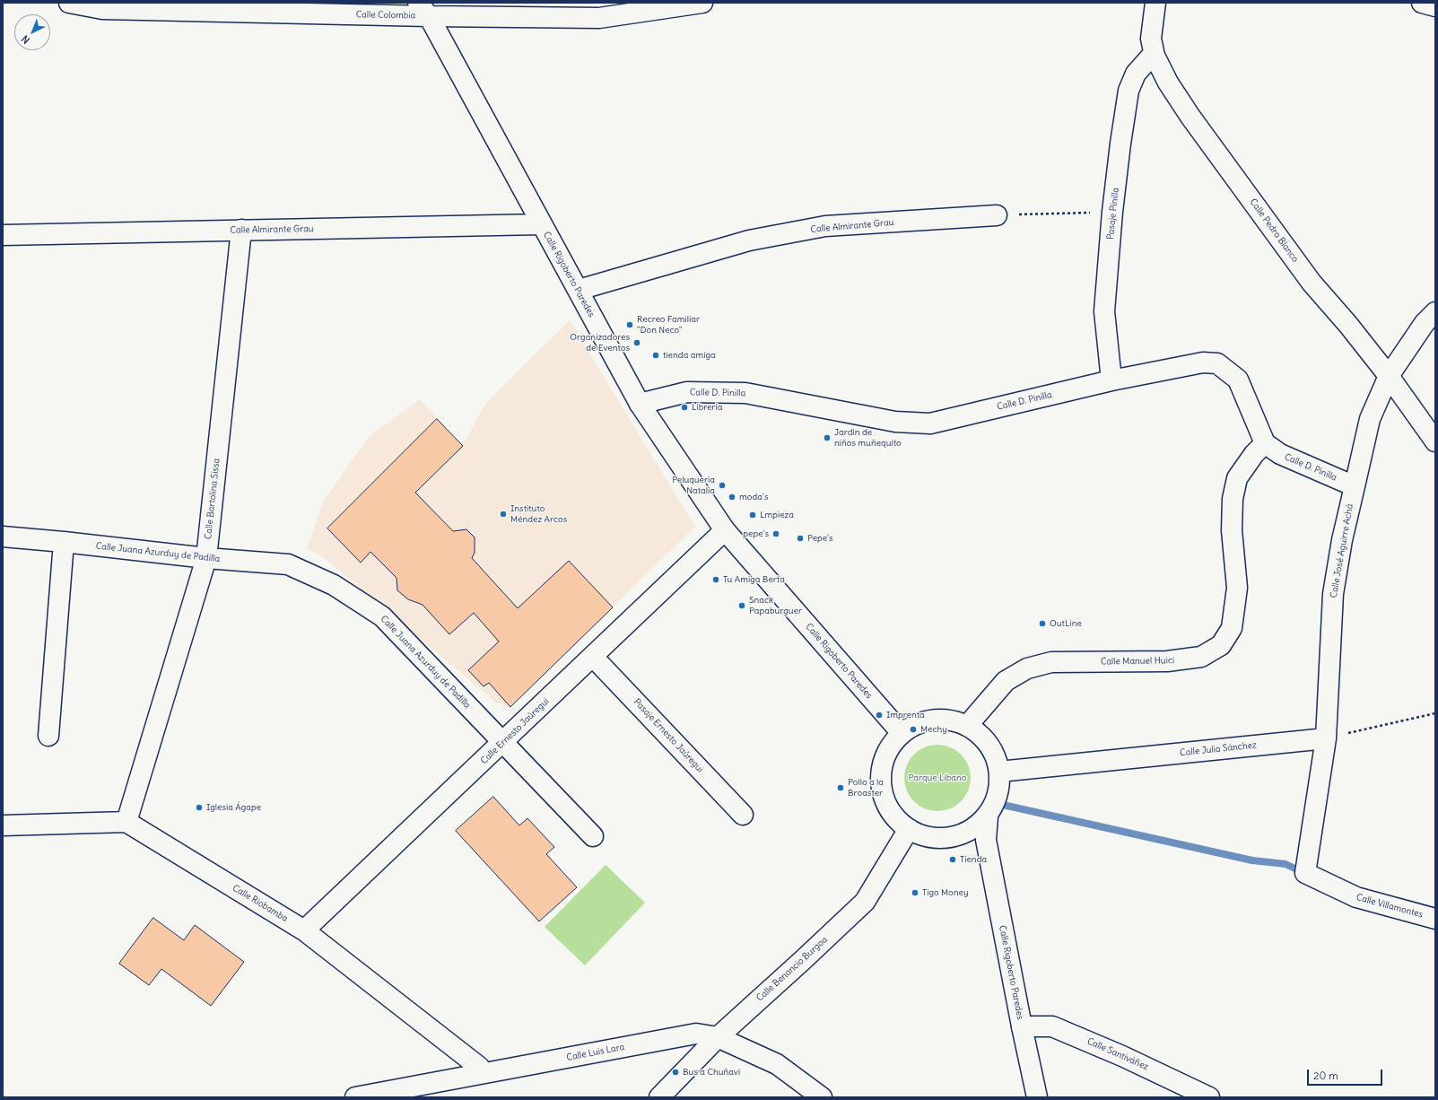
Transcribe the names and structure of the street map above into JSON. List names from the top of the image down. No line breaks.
{"streets":{"street":["Calle Colombia","Pasaje Pinilla","Calle Almirante Grau","Calle Pedro Blanco","Calle Rigoberto Paredes","Calle D. Pinilla","Calle Bartolina Sissa","Calle José Aguirre Achá","Calle Juana Azurduy de Padilla","Calle Manuel Huici","Calle Ernesto Jaúregui","Pasaje Ernesto Jaúregui","Calle Julio Sánchez","Calle Riobamba","Calle Villamontes","Calle Benancio Burgoa","Calle Luis Lara","Calle Santiváñez"]},"crossings":[["Calle Colombia","Calle Rigoberto Paredes"],["Pasaje Pinilla","Calle Pedro Blanco"],["Pasaje Pinilla","Calle D. Pinilla"],["Calle Almirante Grau","Calle Rigoberto Paredes"],["Calle Almirante Grau","Calle Bartolina Sissa"],["Calle Pedro Blanco","Calle José Aguirre Achá"],["Calle Rigoberto Paredes","Calle D. Pinilla"],["Calle Rigoberto Paredes","Calle Manuel Huici"],["Calle Rigoberto Paredes","Calle Ernesto Jaúregui"],["Calle Rigoberto Paredes","Calle Julio Sánchez"],["Calle Rigoberto Paredes","Calle Benancio Burgoa"],["Calle Rigoberto Paredes","Calle Santiváñez"],["Calle D. Pinilla","Calle José Aguirre Achá"],["Calle D. Pinilla","Calle Manuel Huici"],["Calle Bartolina Sissa","Calle Juana Azurduy de Padilla"],["Calle Bartolina Sissa","Calle Riobamba"],["Calle José Aguirre Achá","Calle Julio Sánchez"],["Calle José Aguirre Achá","Calle Villamontes"],["Calle Juana Azurduy de Padilla","Calle Ernesto Jaúregui"],["Calle Manuel Huici","Calle Julio Sánchez"],["Calle Manuel Huici","Calle Benancio Burgoa"],["Calle Ernesto Jaúregui","Pasaje Ernesto Jaúregui"],["Calle Ernesto Jaúregui","Calle Riobamba"],["Calle Julio Sánchez","Calle Benancio Burgoa"],["Calle Riobamba","Calle Luis Lara"],["Calle Benancio Burgoa","Calle Luis Lara"]],"parks":["Parque Líbano"],"places":["Recreo Familiar \"Don Neco\"","Organizadores de Eventos","tienda amiga","Libreria","Jardin de niños muñequito","Peluqueria Natalia","moda's","Instituto Méndez Arcos","Lmpieza","pepe's","Pepe's","Tu Amiga Berta","Snack Papaburguer","OutLine","Imprenta","Mechy","Pollo a la Broaster","Iglesia Ágape","Tienda","Tigo Money","Bus a Chuñavi"],"scale_bar":"20 m","north":"bottom left"}
